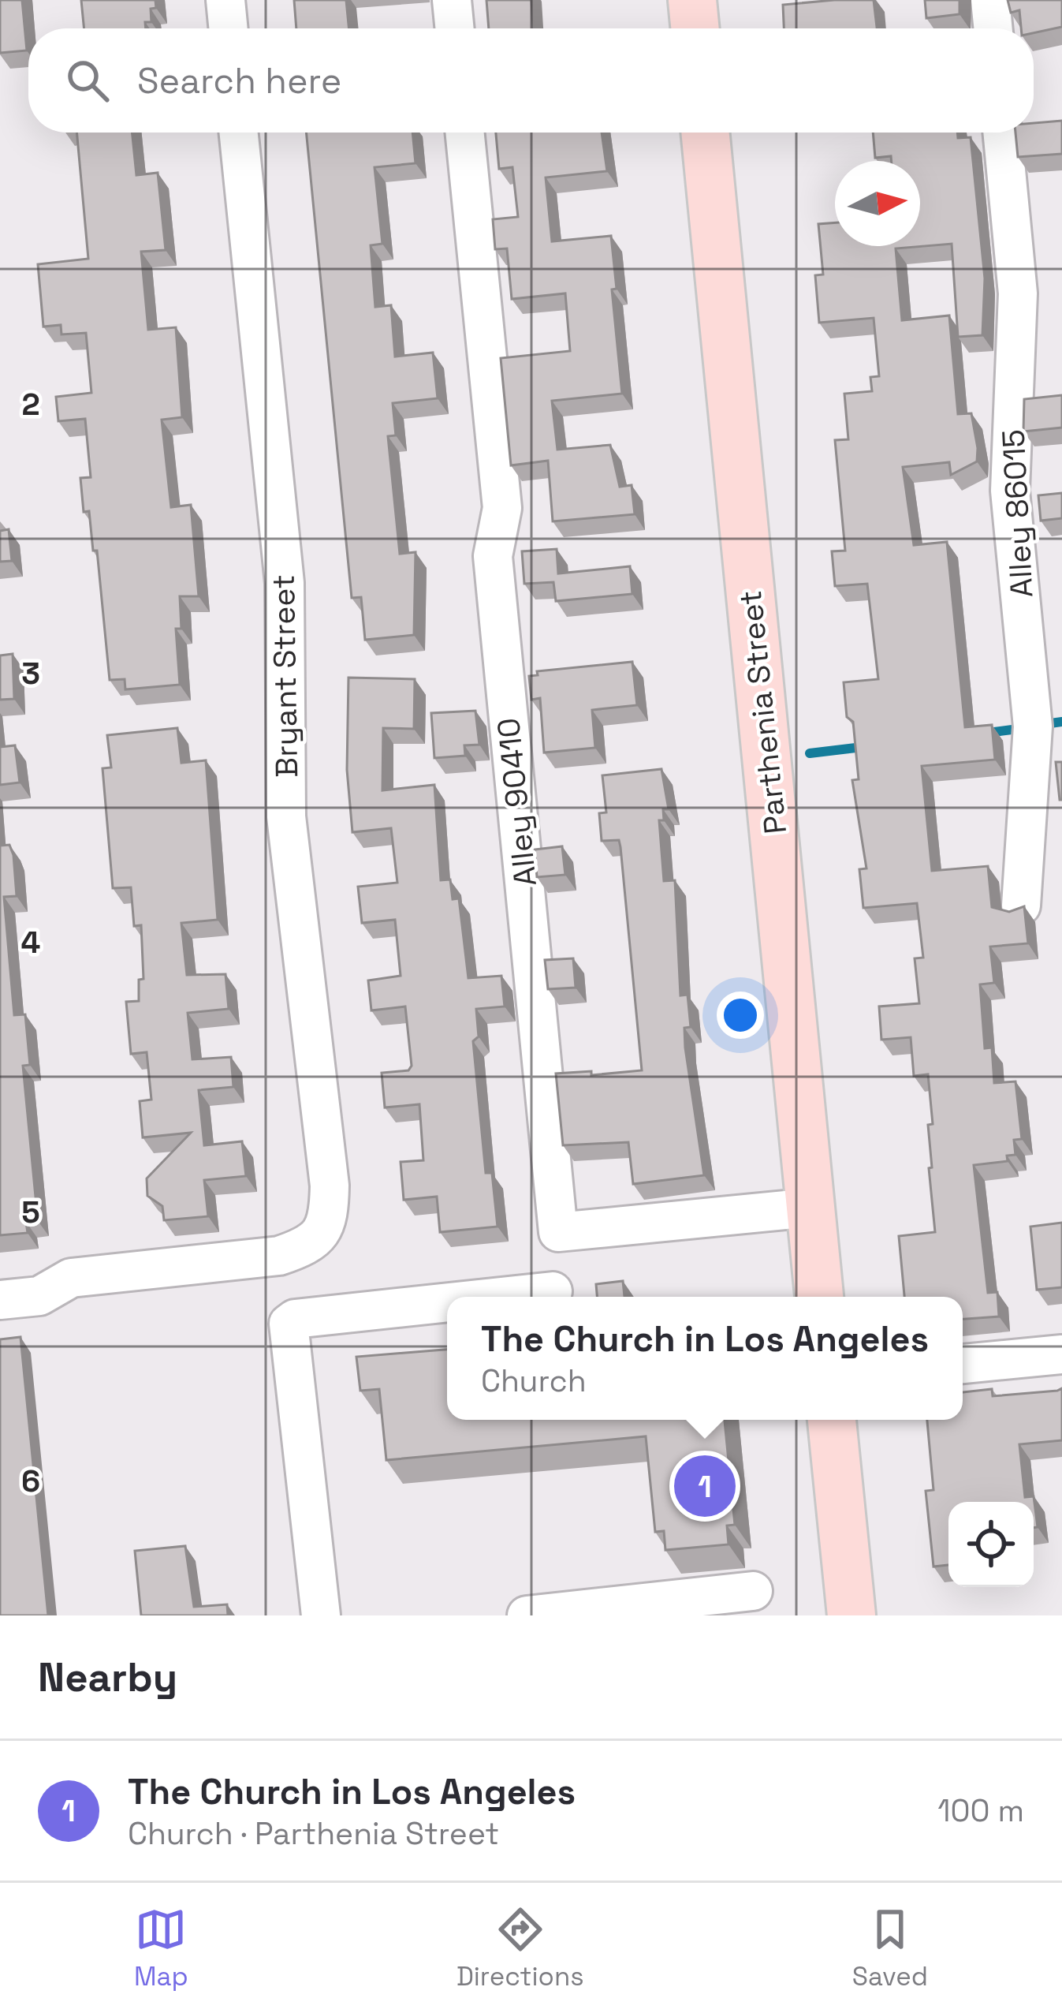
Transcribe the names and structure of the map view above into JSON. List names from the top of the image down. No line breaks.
{"streets":{"main road":["Parthenia Street"],"street":["Alley 86015","Bryant Street","Alley 90410"]},"crossings":[["Parthenia Street","Alley 90410"]],"north":"right","page":{"search":"Search here","popup":["The Church in Los Angeles","Church"],"pins":"1","heading":"Nearby","list":[{"mark":"1","name":"The Church in Los Angeles","note":"Church · Parthenia Street","value":"100 m"}],"nav":["Map","Directions","Saved"]},"grid":{"rows":["2","3","4","5","6"]}}
